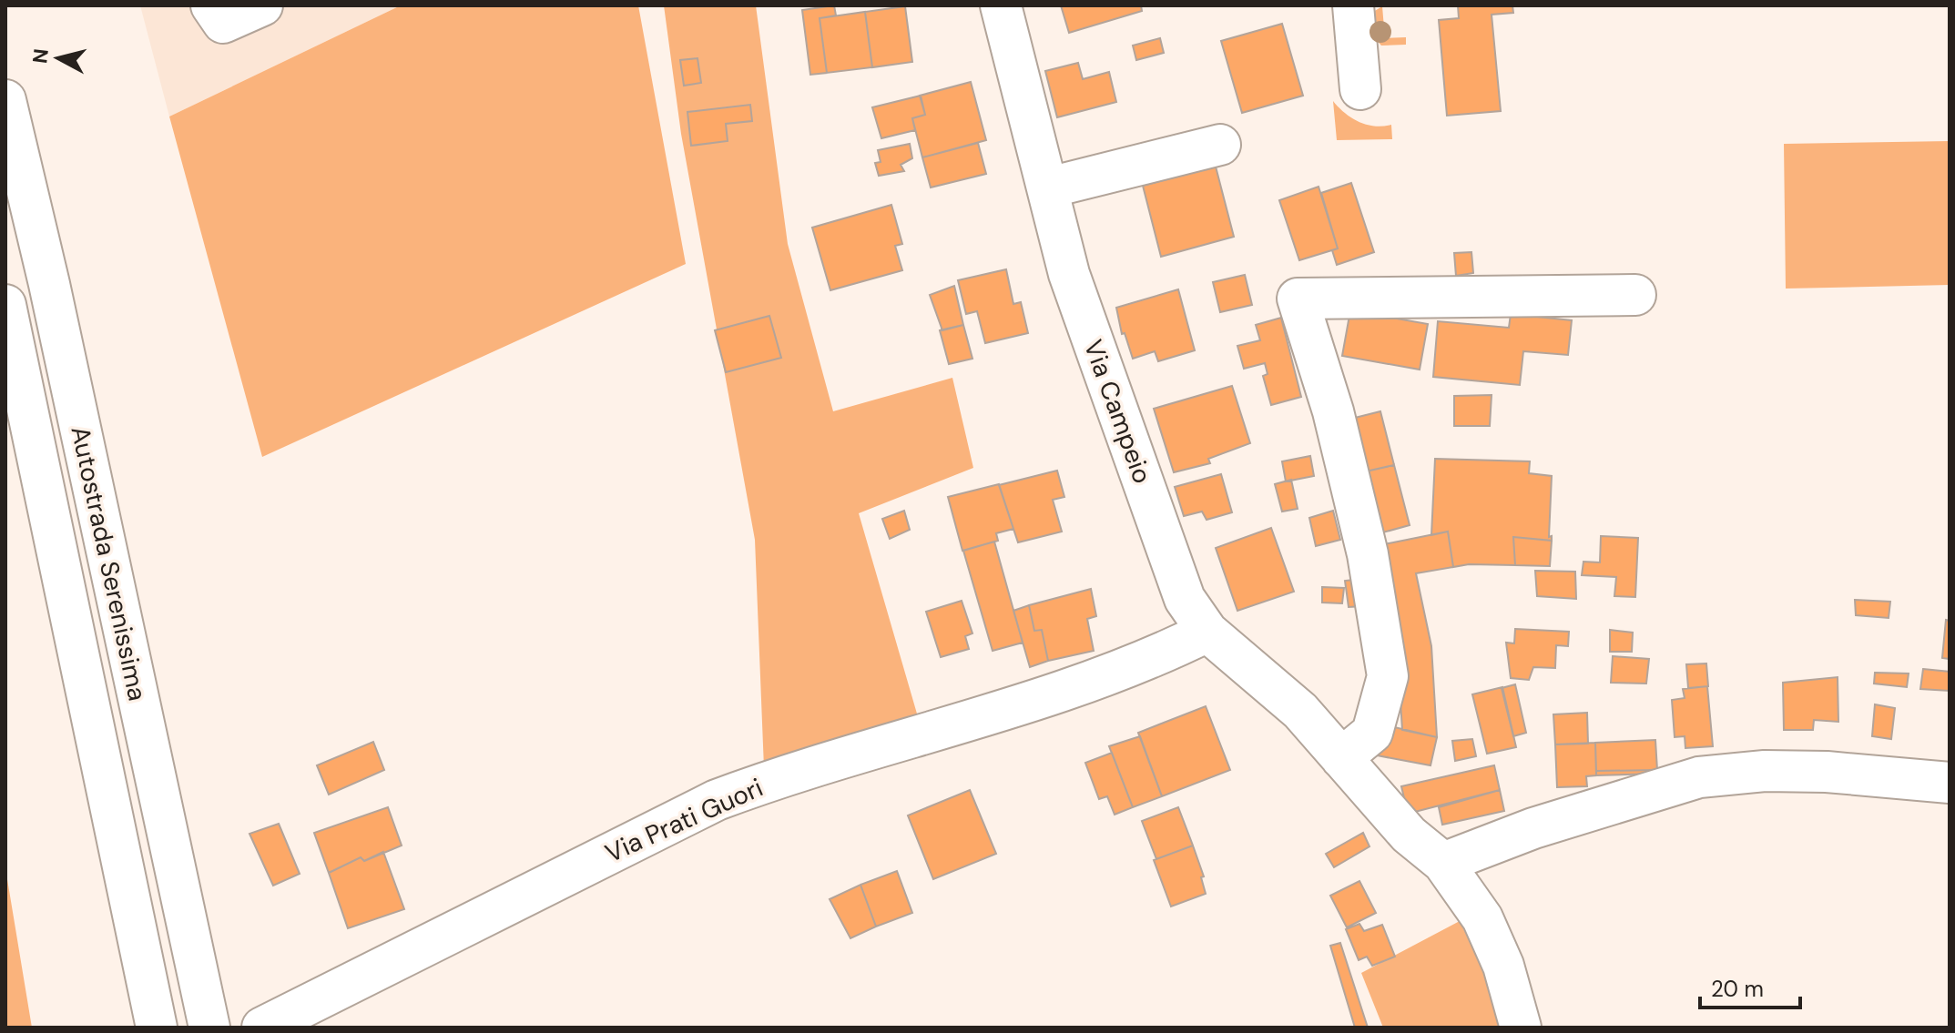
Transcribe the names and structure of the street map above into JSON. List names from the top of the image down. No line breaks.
{"streets":{"main road":["Via Campeio","Autostrada Serenissima","Via Prati Guori"]},"crossings":[["Via Campeio","Via Prati Guori"]],"scale_bar":"20 m","north":"left"}
